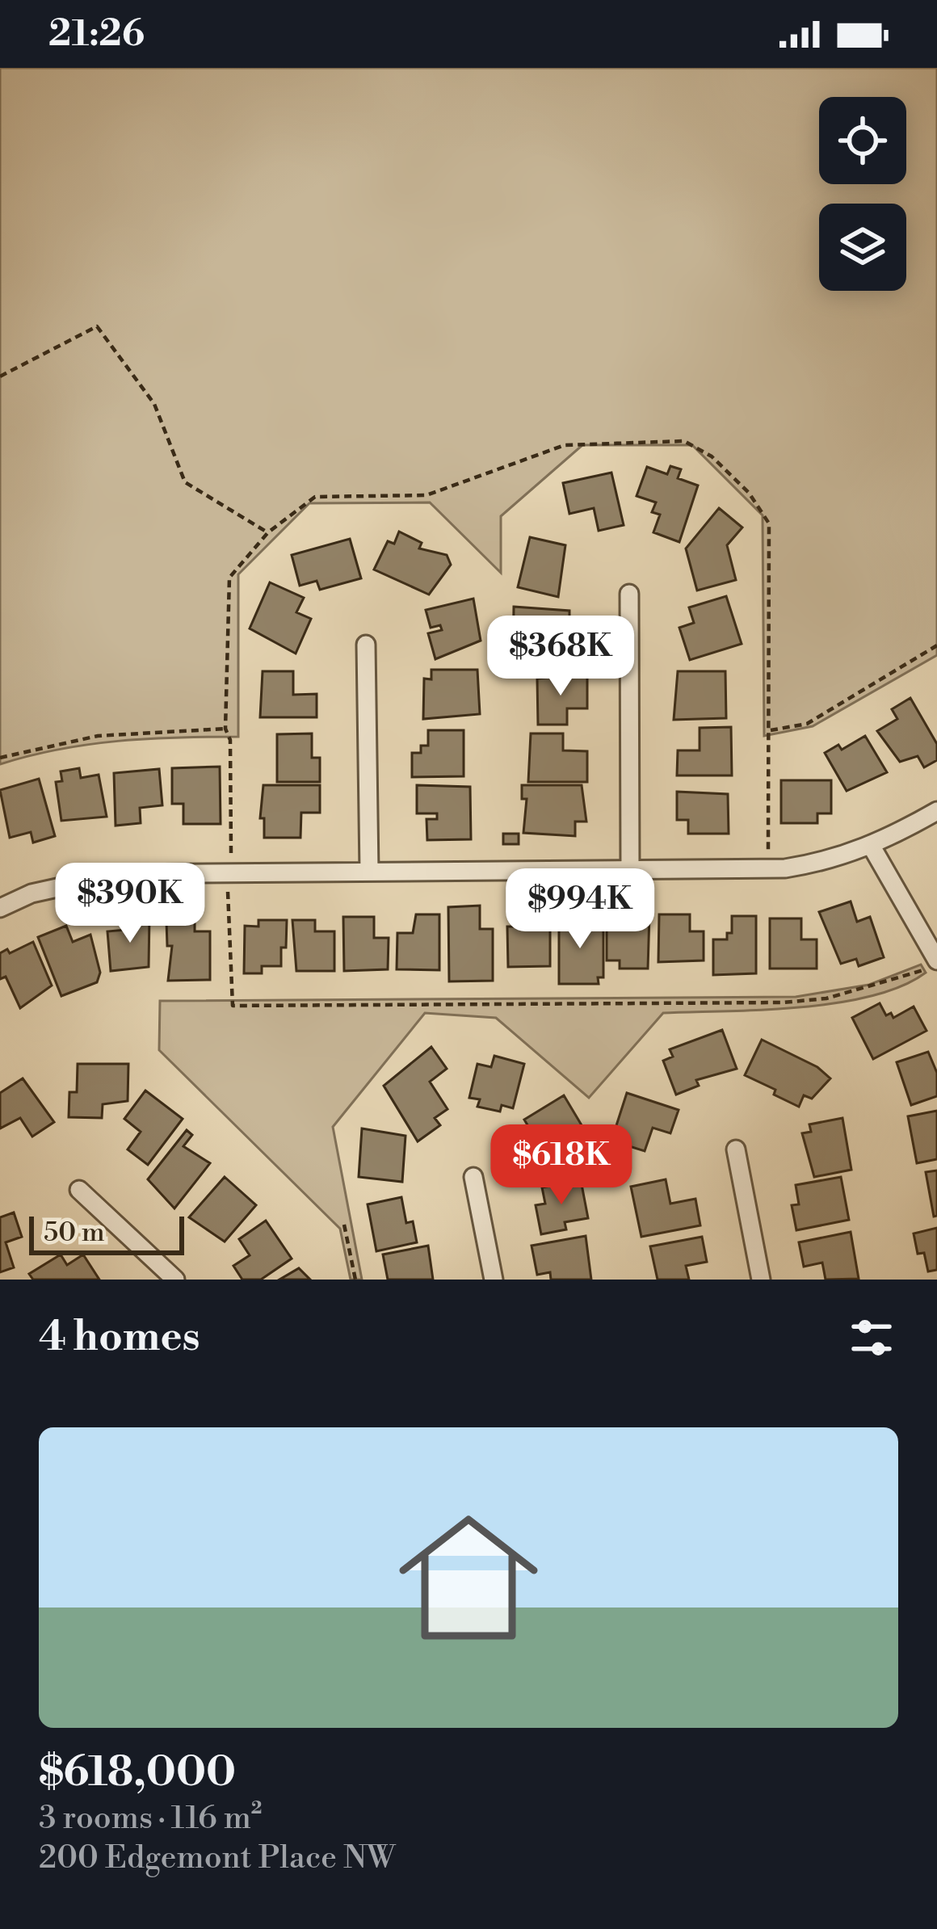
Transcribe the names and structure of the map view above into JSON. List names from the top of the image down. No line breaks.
{"scale_bar":"50 m","page":{"status":"21:26","price":["$368K","$390K","$994K","$618K"],"scale":"50 m","heading":"4 homes","list":[{"name":"$618,000","note":"3 rooms · 116 m² · 200 Edgemont Place NW"}]}}
